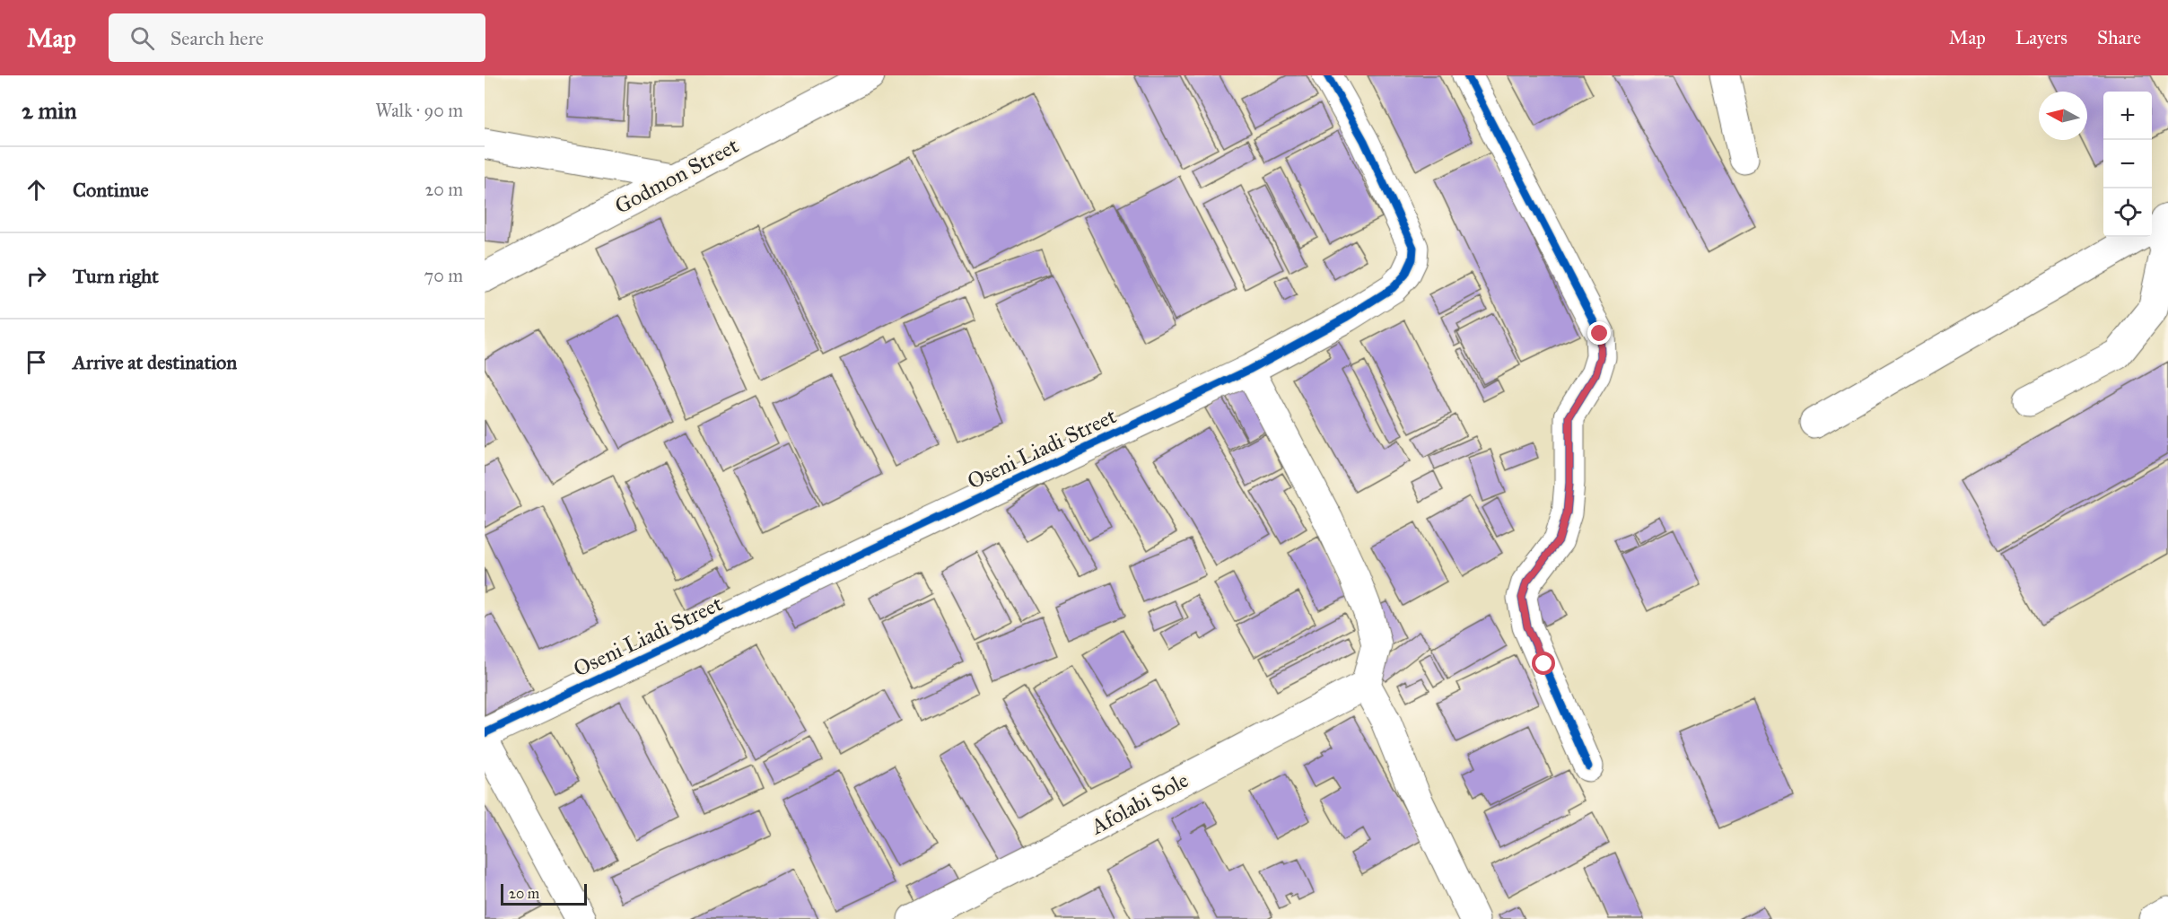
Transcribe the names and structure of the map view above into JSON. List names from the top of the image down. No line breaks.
{"streets":{"street":["Godmon Street","Oseni Liadi Street","Afolabi Sole"]},"scale_bar":"20 m","north":"left","page":{"header":"Map","search":"Search here","nav":["Map","Layers","Share"],"heading":["2 min","Walk · 90 m"],"map_buttons":["+","−"],"list":[["Continue","20 m"],["Turn right","70 m"],"Arrive at destination"],"scale":"20 m"}}
